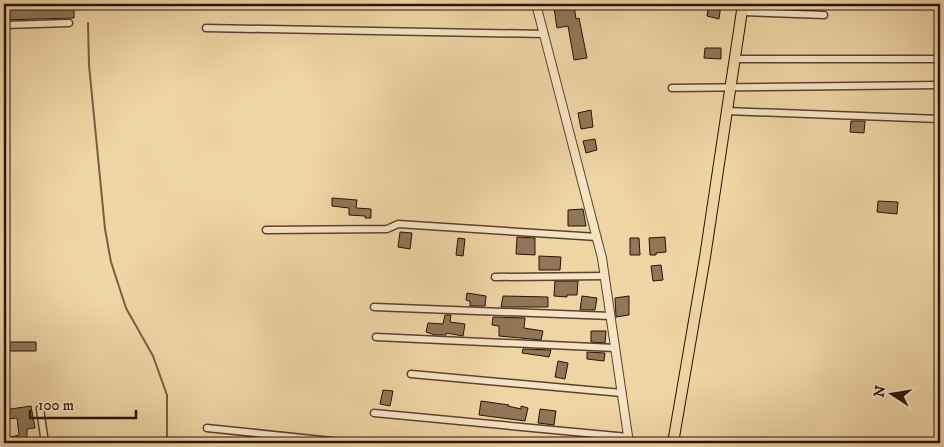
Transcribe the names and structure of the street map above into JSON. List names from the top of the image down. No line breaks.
{"scale_bar":"100 m","north":"left"}
